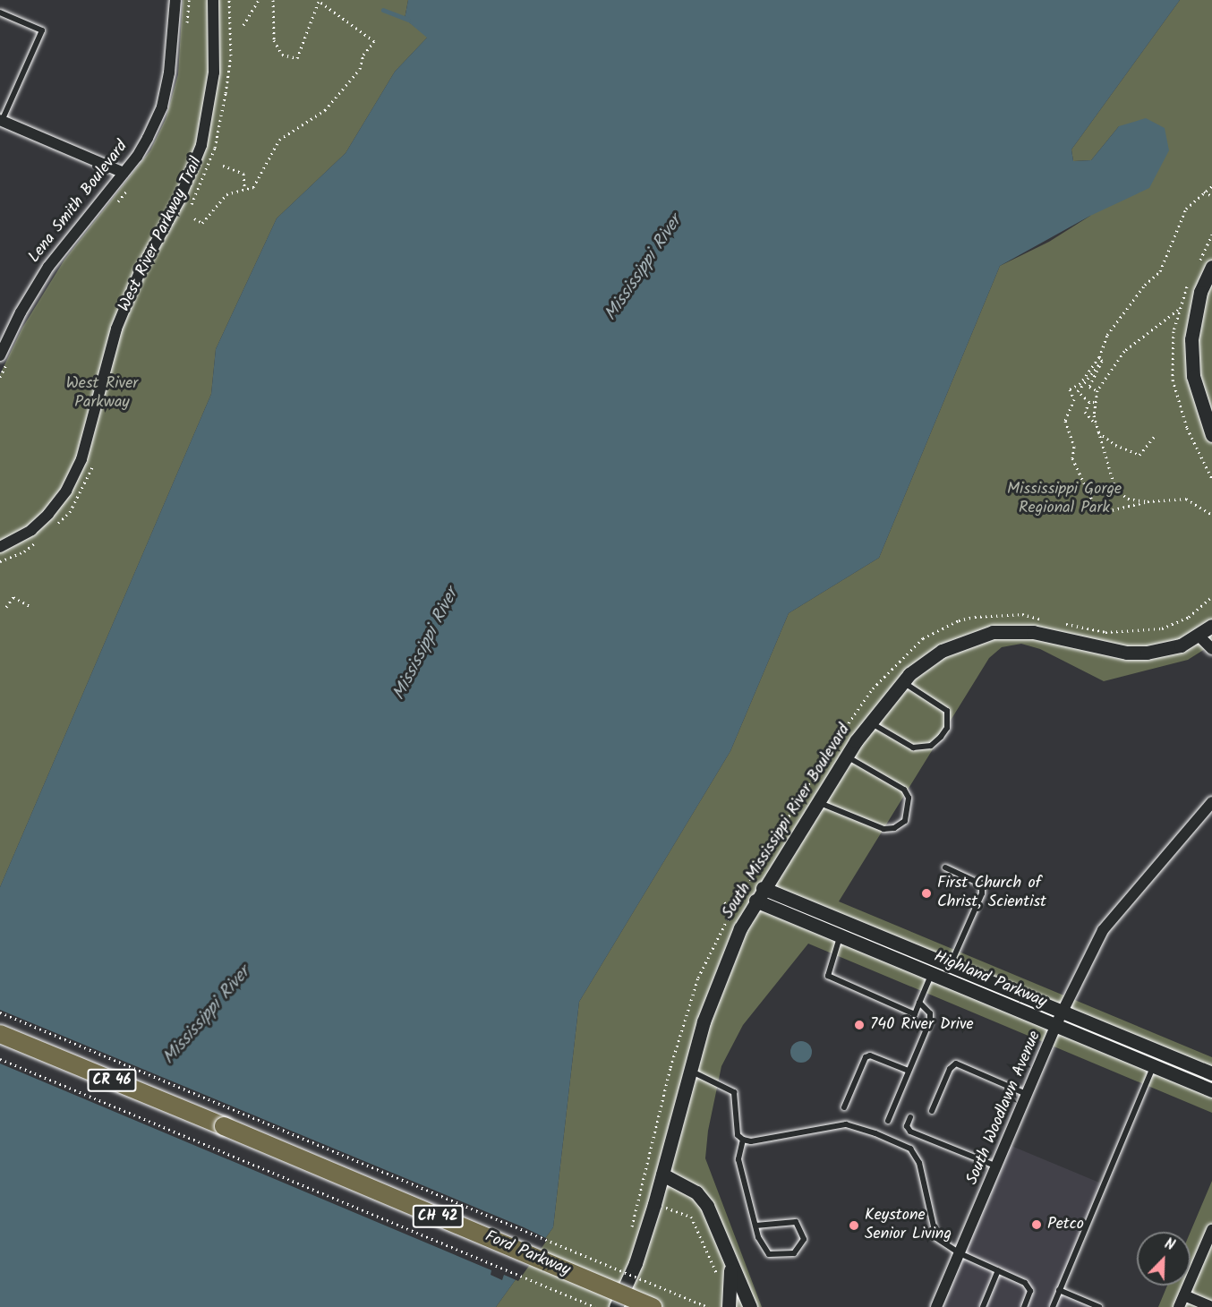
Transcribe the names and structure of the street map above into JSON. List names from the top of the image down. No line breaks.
{"streets":{"main road":["CR 46","CH 42","Ford Parkway"],"street":["Lena Smith Boulevard","South Mississippi River Boulevard","Highland Parkway","South Woodlawn Avenue"],"path":["West River Parkway Trail"]},"crossings":[["South Mississippi River Boulevard","Highland Parkway"],["Highland Parkway","South Woodlawn Avenue"],["CR 46","Ford Parkway"]],"water":["Mississippi River"],"parks":["West River Parkway","Mississippi Gorge Regional Park"],"places":["First Church of Christ, Scientist","740 River Drive","Petco","Keystone Senior Living"],"north":"top right"}
